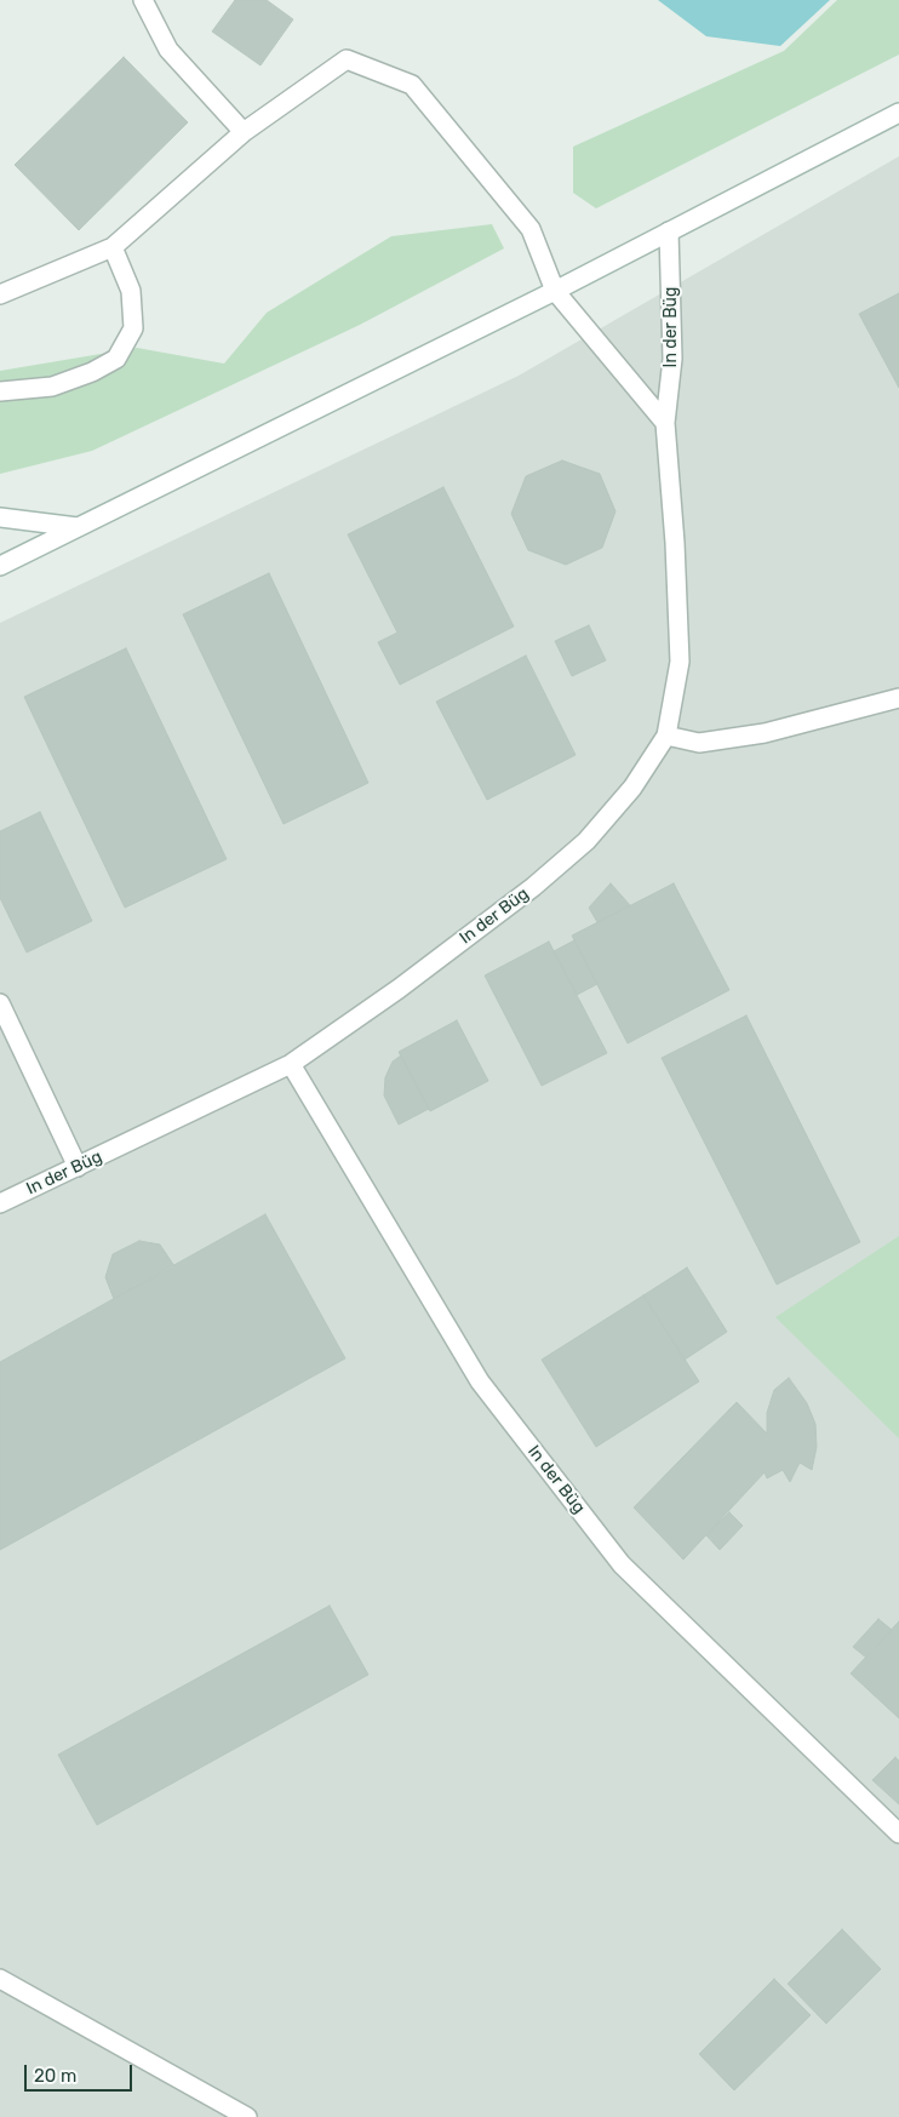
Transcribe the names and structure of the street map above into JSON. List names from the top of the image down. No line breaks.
{"streets":{"street":["In der Büg"]},"scale_bar":"20 m"}
